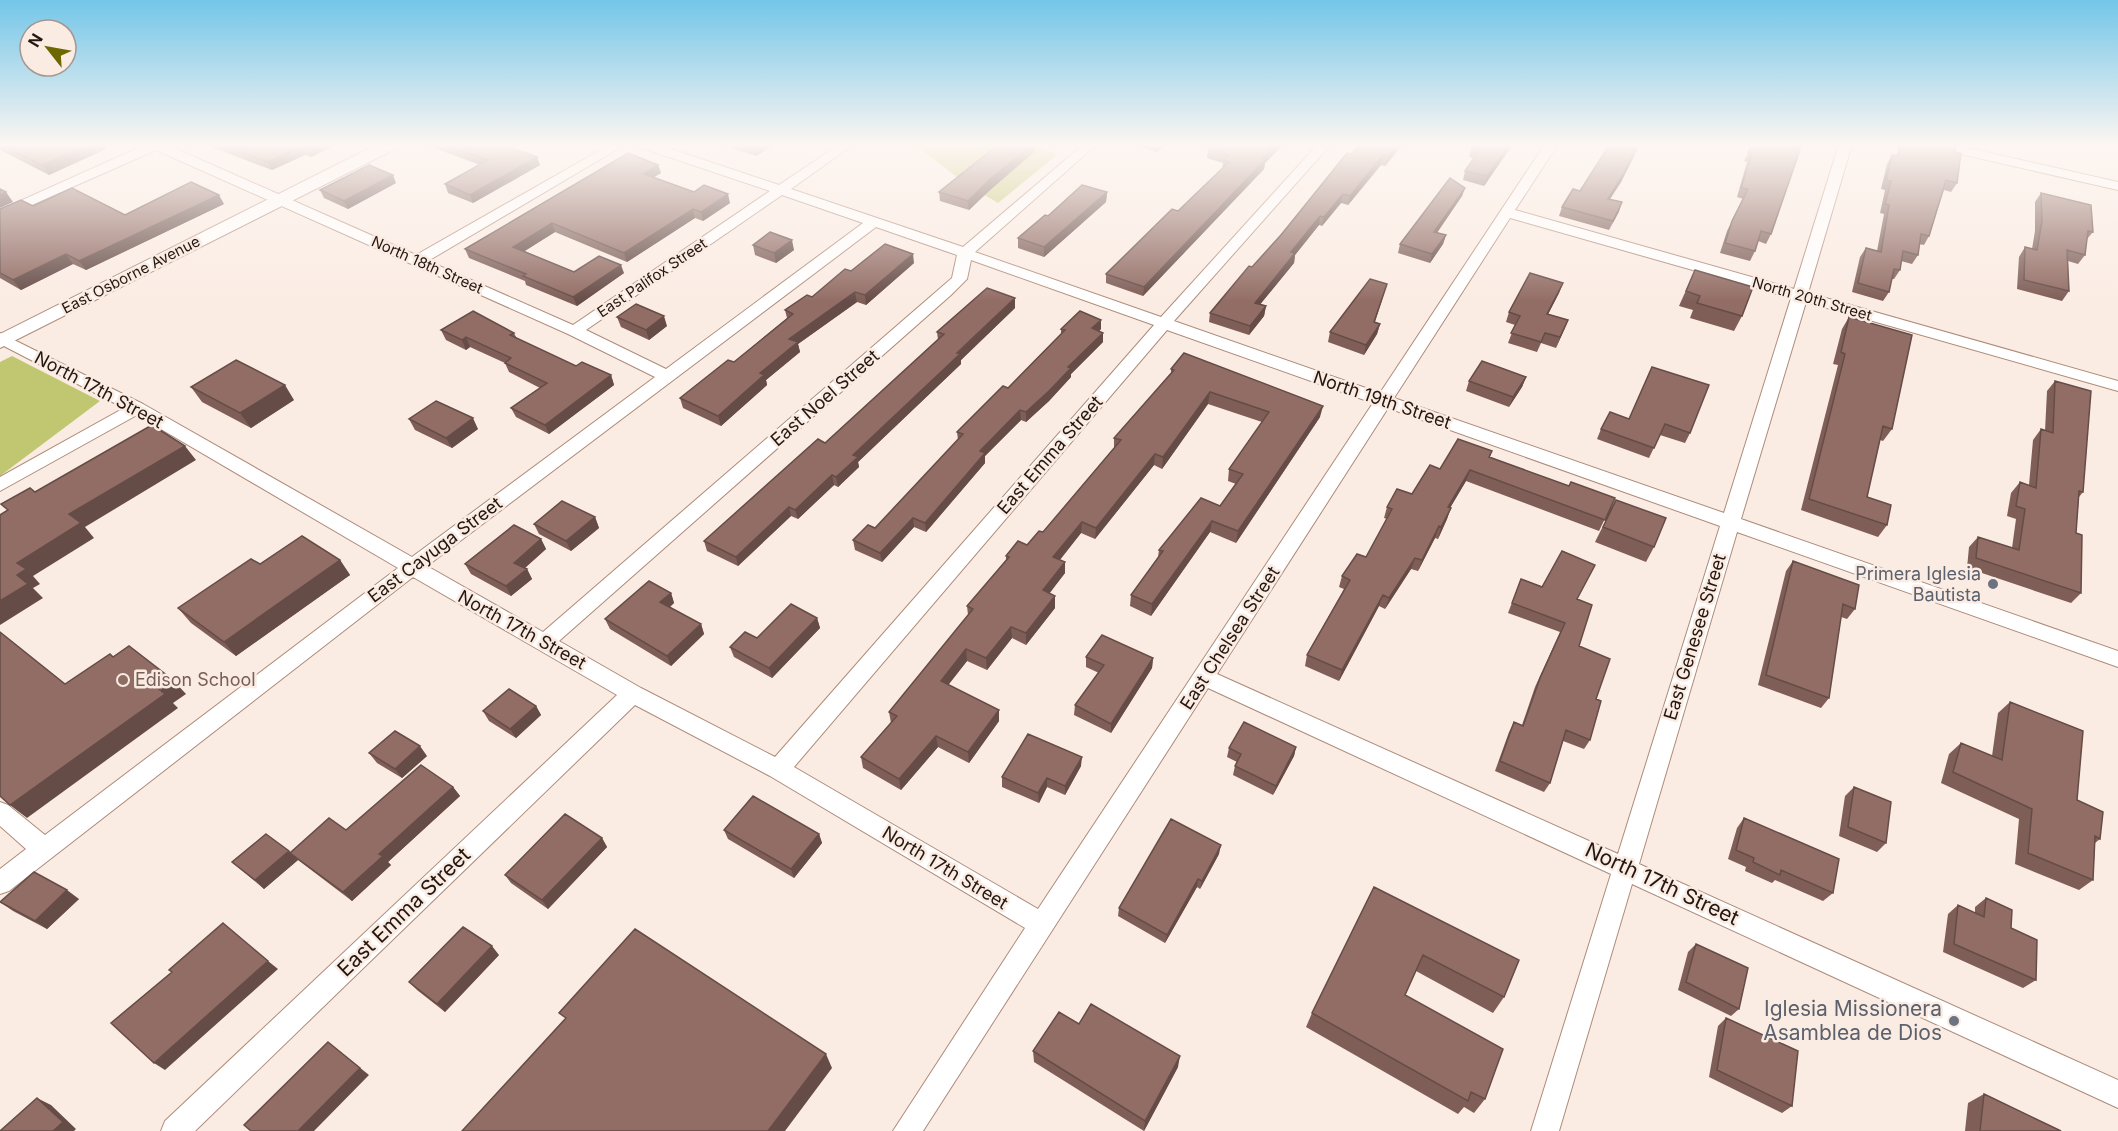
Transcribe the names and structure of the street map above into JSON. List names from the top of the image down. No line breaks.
{"streets":{"street":["North 18th Street","East Osborne Avenue","East Palifox Street","North 20th Street","North 17th Street","East Noel Street","North 19th Street","East Emma Street","East Cayuga Street","East Genesee Street","East Chelsea Street"]},"crossings":[["North 18th Street","East Osborne Avenue"],["North 18th Street","East Palifox Street"],["North 18th Street","East Cayuga Street"],["East Osborne Avenue","North 17th Street"],["North 20th Street","East Genesee Street"],["North 20th Street","East Chelsea Street"],["North 17th Street","East Noel Street"],["North 17th Street","East Emma Street"],["North 17th Street","East Cayuga Street"],["North 17th Street","East Genesee Street"],["North 17th Street","East Chelsea Street"],["East Noel Street","North 19th Street"],["North 19th Street","East Emma Street"],["North 19th Street","East Cayuga Street"],["North 19th Street","East Genesee Street"],["North 19th Street","East Chelsea Street"]],"places":["Primera Iglesia Bautista","Edison School","Iglesia Missionera Asamblea de Dios"],"north":"top left"}
